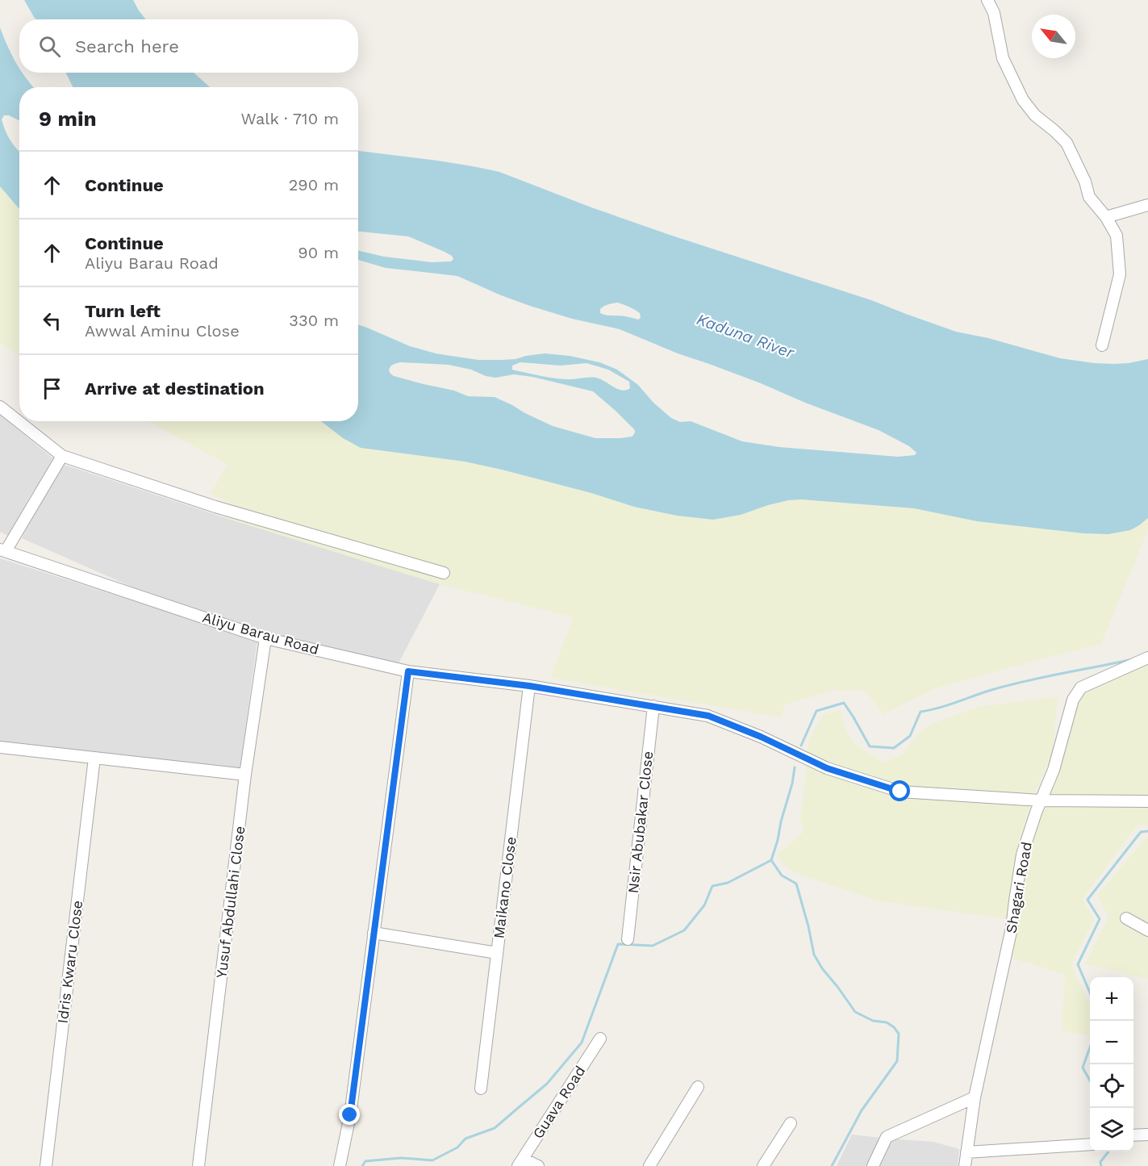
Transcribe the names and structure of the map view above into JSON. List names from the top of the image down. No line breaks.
{"streets":{"street":["Aliyu Barau Road","Nsir Abubakar Close","Maikano Close","Shagari Road","Yusuf Abdullahi Close","Idris Kwaru Close","Guava Road"]},"crossings":[["Aliyu Barau Road","Nsir Abubakar Close"],["Aliyu Barau Road","Maikano Close"],["Aliyu Barau Road","Shagari Road"],["Aliyu Barau Road","Yusuf Abdullahi Close"]],"water":["Kaduna River"],"north":"top left","page":{"search":"Search here","heading":["9 min","Walk · 710 m"],"list":[["Continue","290 m"],["Continue","Aliyu Barau Road","90 m"],["Turn left","Awwal Aminu Close","330 m"],"Arrive at destination"],"map_buttons":["+","−"]}}
